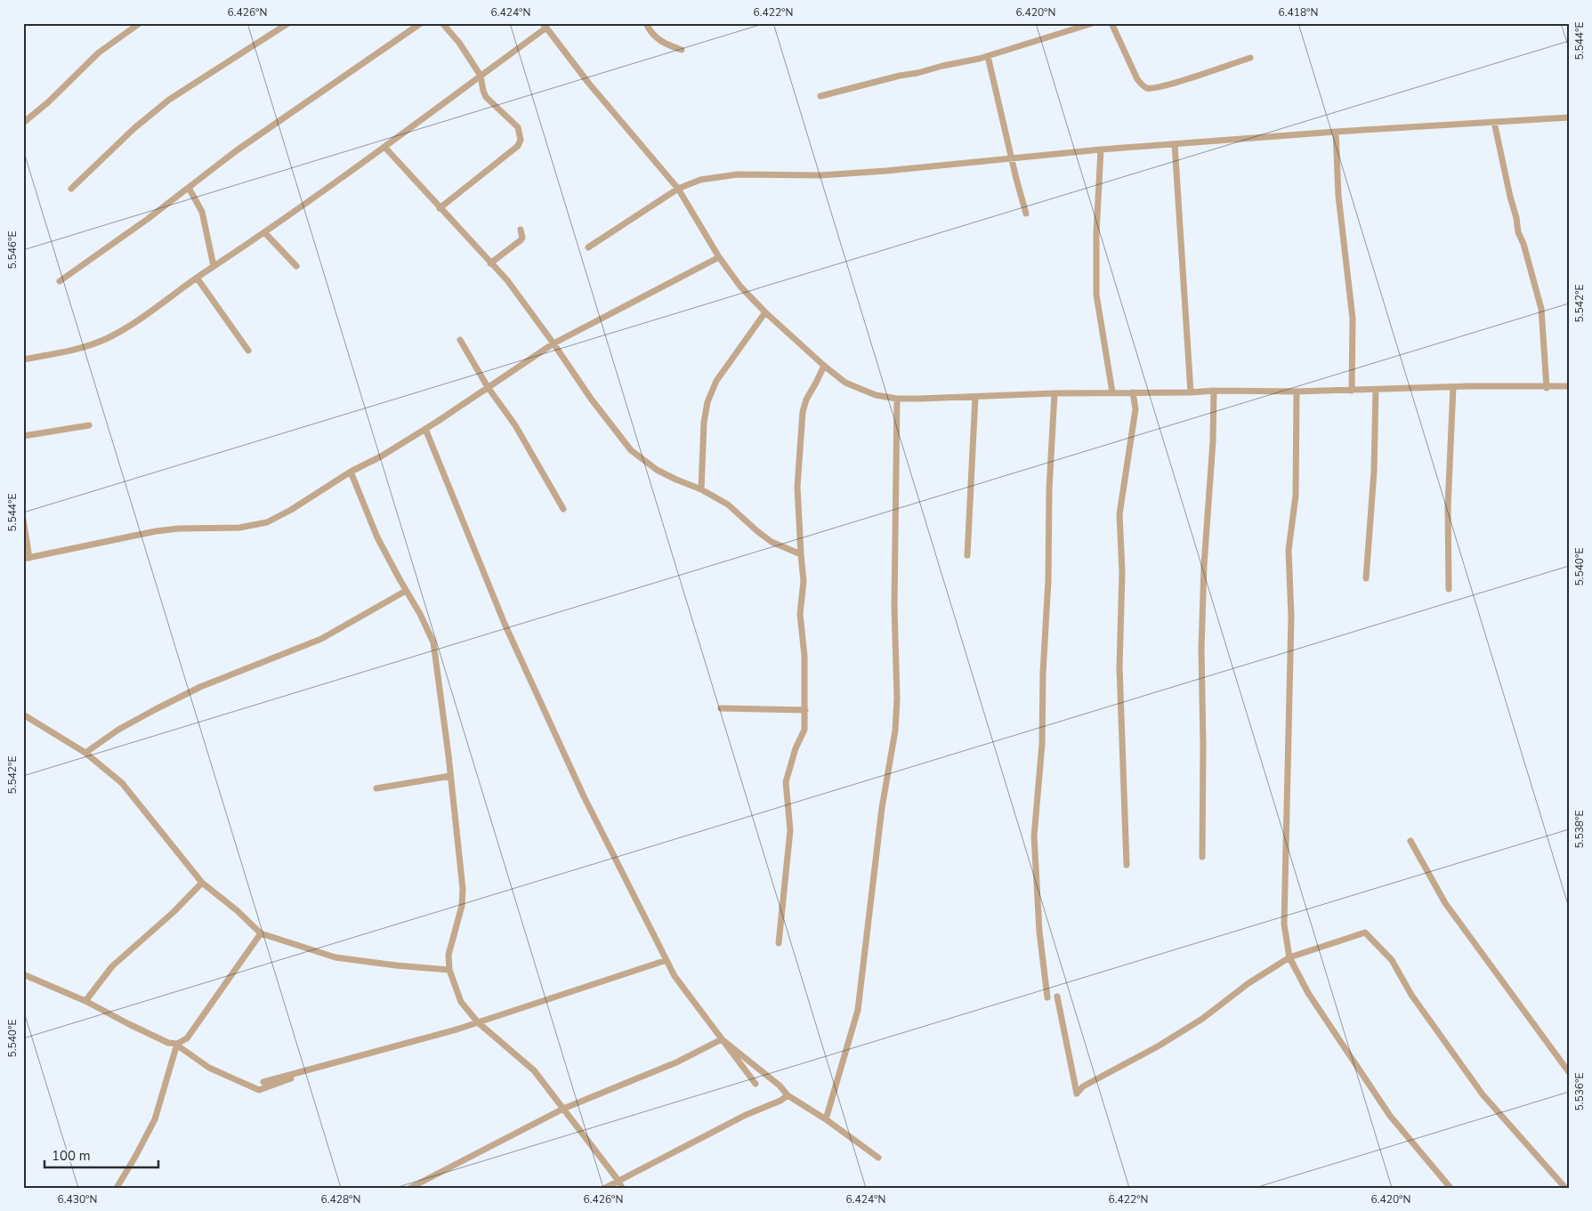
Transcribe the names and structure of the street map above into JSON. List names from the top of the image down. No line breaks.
{"scale_bar":"100 m","coordinates":["6.426°N","6.424°N","6.422°N","6.420°N","6.418°N","5.544°E","5.546°E","5.542°E","5.540°E","5.538°E","5.536°E","6.430°N","6.428°N"]}
